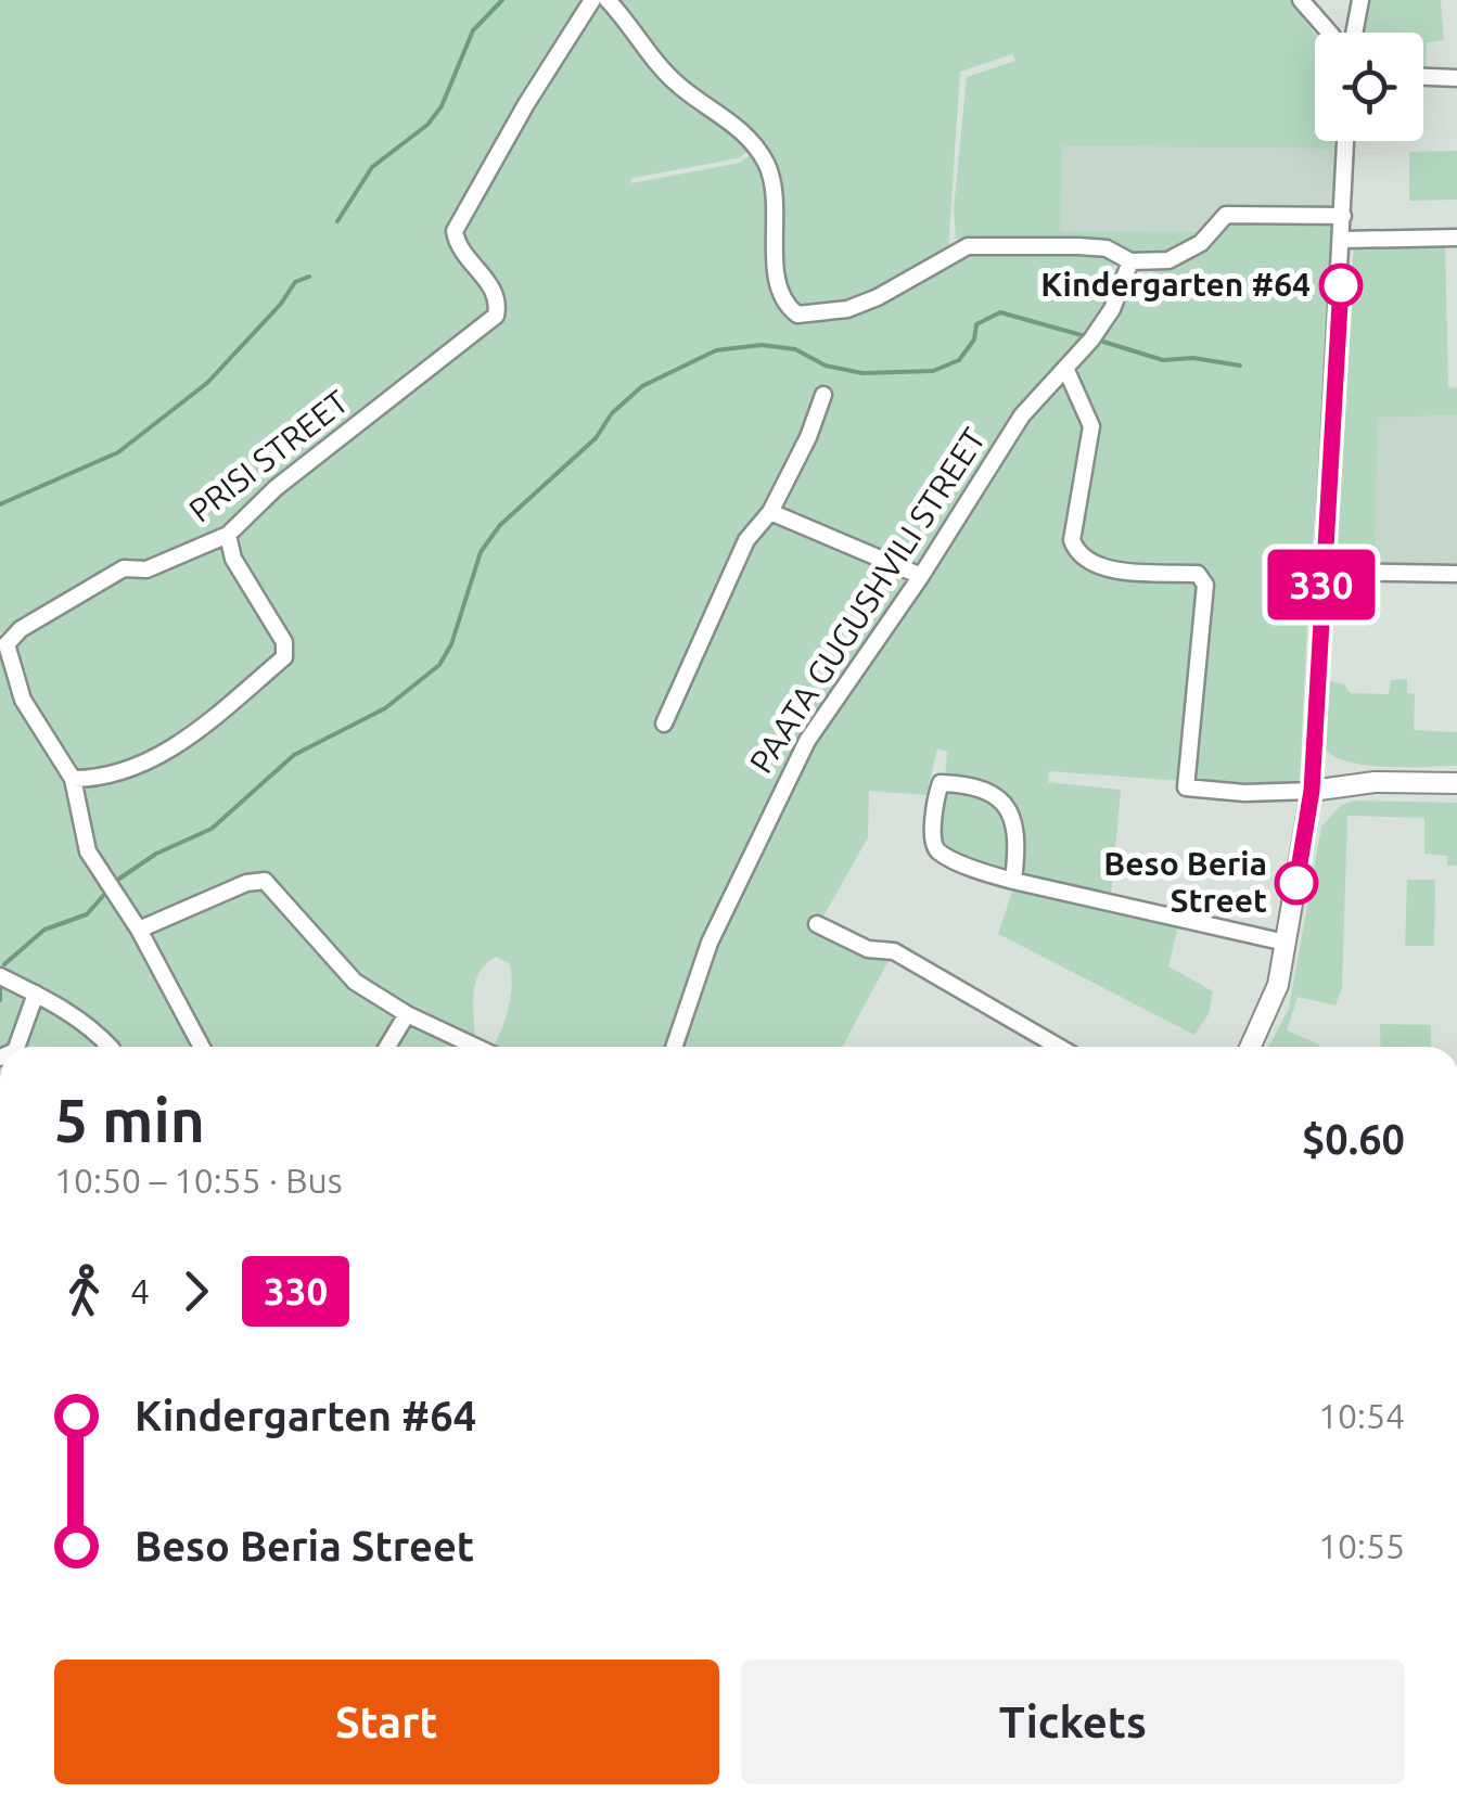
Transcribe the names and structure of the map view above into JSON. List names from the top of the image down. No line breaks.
{"streets":{"street":["PRISI STREET","PAATA GUGUSHVILI STREET"]},"places":["Kindergarten #64","Beso Beria Street"],"lines":["bus line 330"],"page":{"on_map":"330","heading":["5 min","10:50 – 10:55 · Bus","$0.60"],"legs":["4","330"],"list":[{"name":"Kindergarten #64","value":"10:54"},{"name":"Beso Beria Street","value":"10:55"}],"buttons":["Start","Tickets"]}}
